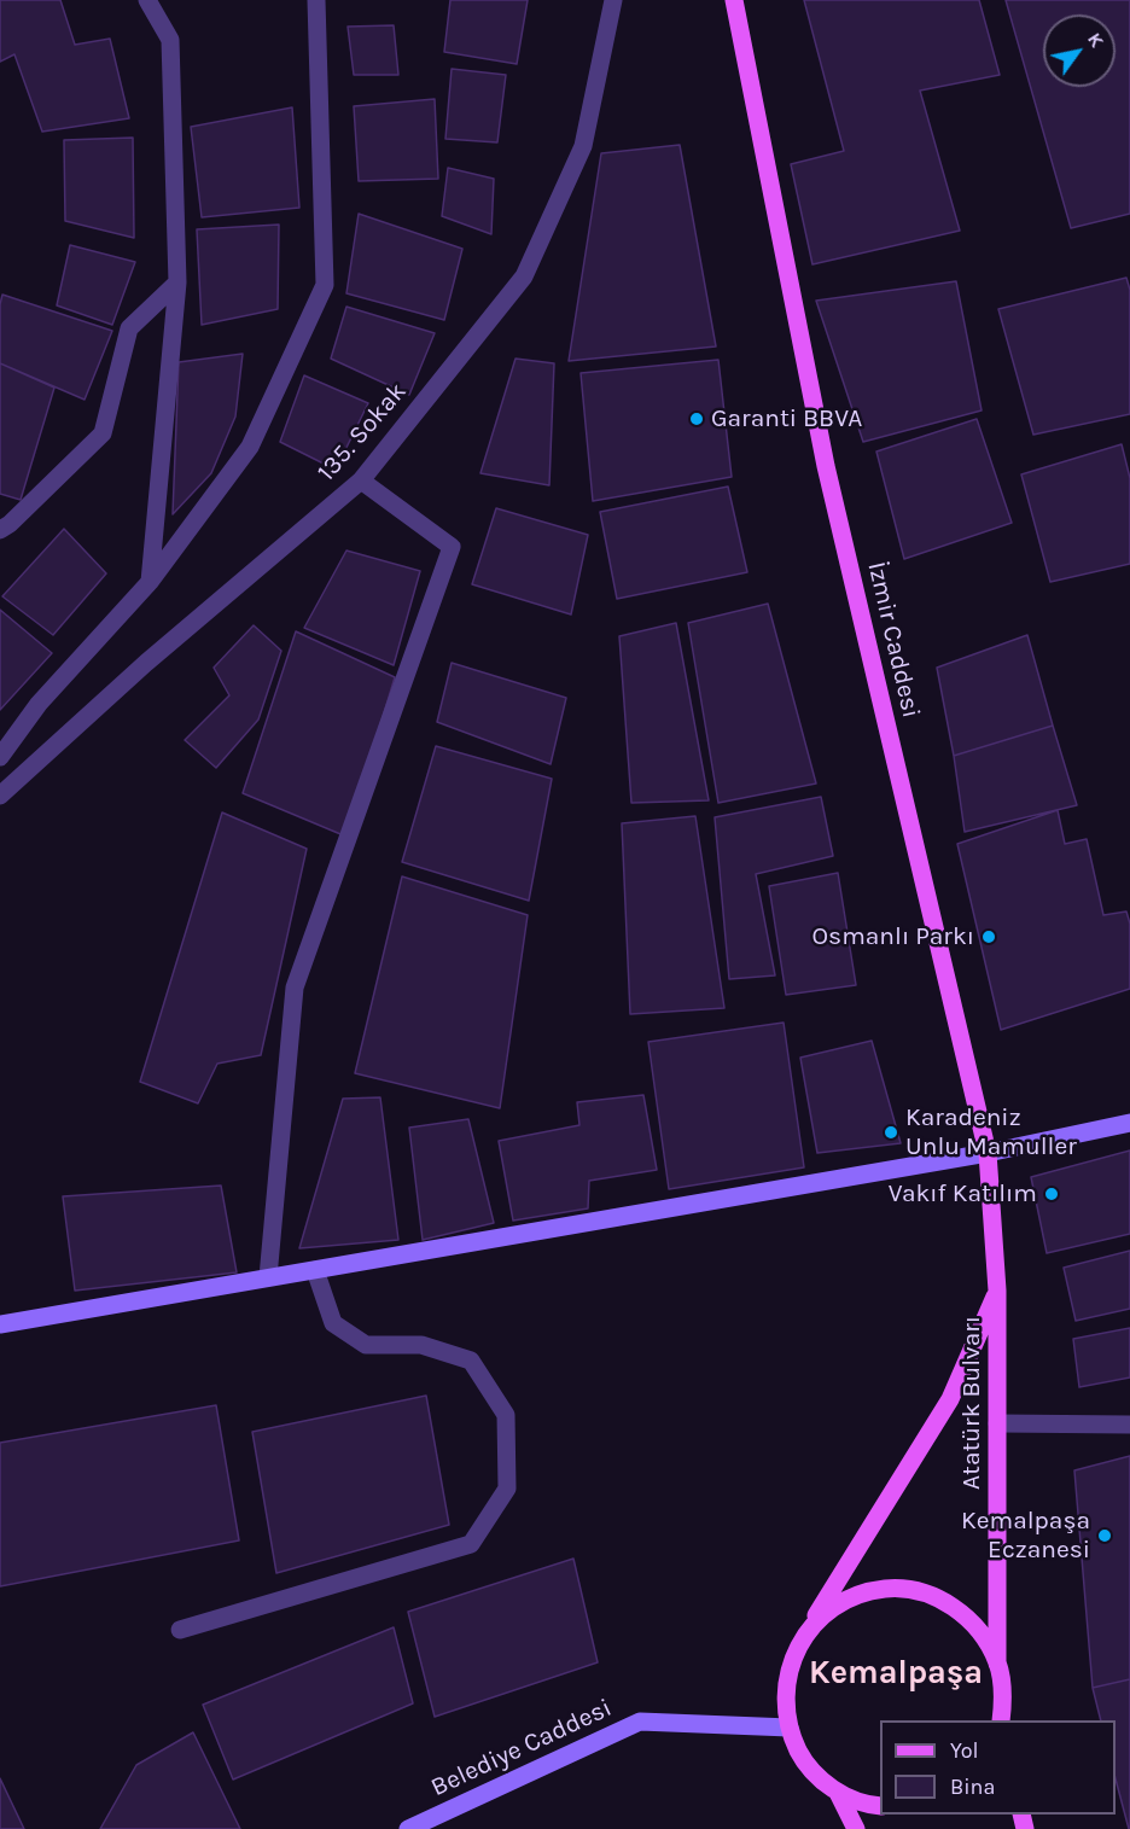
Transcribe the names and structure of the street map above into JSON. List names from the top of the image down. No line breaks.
{"streets":{"main road":["İzmir Caddesi","Atatürk Bulvarı","Belediye Caddesi"],"street":["135. Sokak"]},"crossings":[["İzmir Caddesi","Atatürk Bulvarı"]],"districts":["Kemalpaşa"],"places":["Garanti BBVA","Osmanlı Parkı","Karadeniz Unlu Mamuller","Vakıf Katılım","Kemalpaşa Eczanesi"],"legend":["Yol","Bina"],"north":"top right"}
